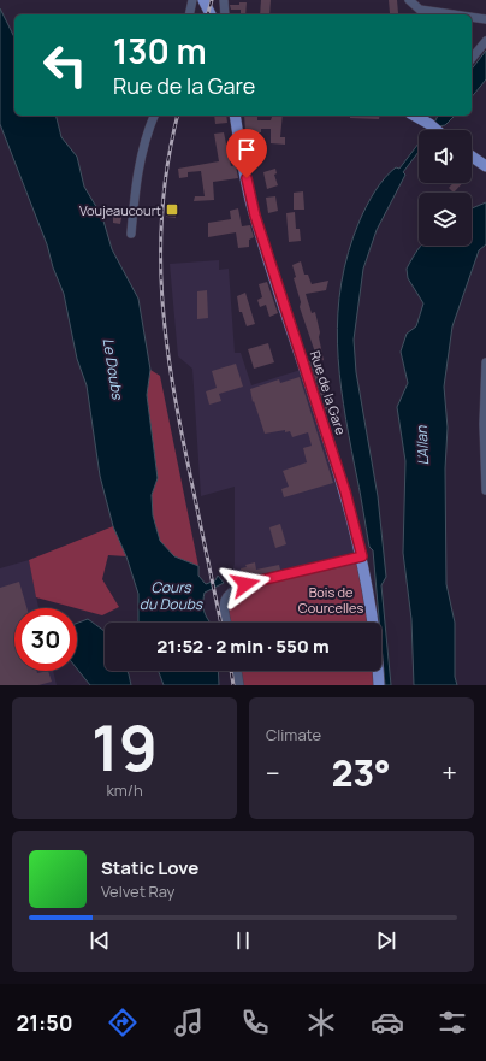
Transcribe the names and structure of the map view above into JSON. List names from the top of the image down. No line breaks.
{"streets":{"main road":["Rue de la Gare"]},"water":["Le Doubs","L'Allan","Cours du Doubs"],"parks":["Bois de Courcelles"],"places":{"transit":["Voujeaucourt"]},"page":{"turn":["130 m","Rue de la Gare"],"limit":"30","trip":"21:52 · 2 min · 550 m","tile":[["19","km/h"],"Climate"],"heat":["−","23°","+"],"song":["Static Love","Velvet Ray"],"tabs":"21:50"}}
